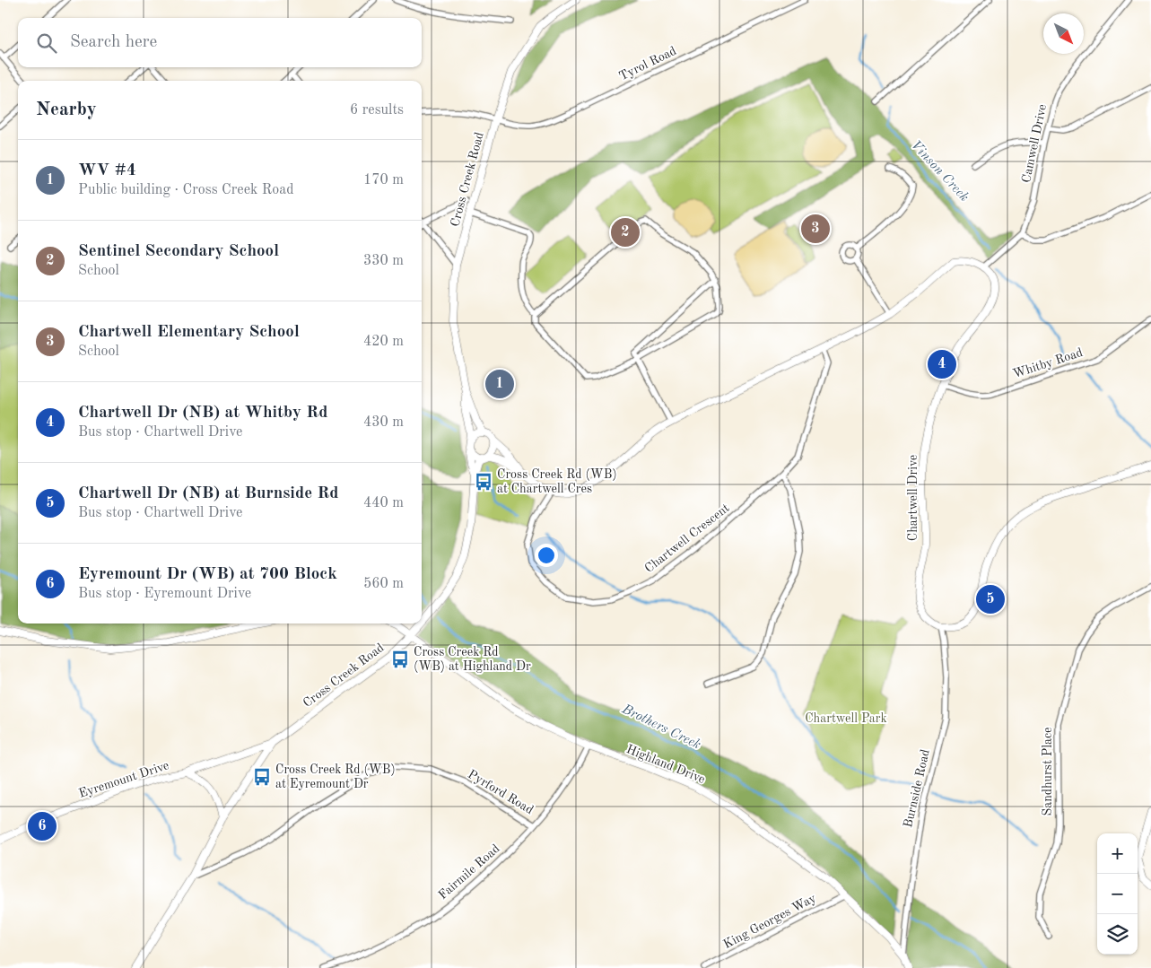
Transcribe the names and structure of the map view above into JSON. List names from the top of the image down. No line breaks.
{"streets":{"street":["Tyrol Road","Camwell Drive","Cross Creek Road","Whitby Road","Chartwell Drive","Chartwell Crescent","Highland Drive","Sandhurst Place","Eyremount Drive","Burnside Road","Pyrford Road","Fairmile Road","King Georges Way"]},"crossings":[["Tyrol Road","Cross Creek Road"],["Cross Creek Road","Highland Drive"],["Cross Creek Road","Eyremount Drive"],["Whitby Road","Chartwell Drive"],["Chartwell Drive","Burnside Road"],["Highland Drive","Burnside Road"],["Highland Drive","Fairmile Road"],["Highland Drive","King Georges Way"],["Pyrford Road","Fairmile Road"]],"water":["Vinson Creek","Brothers Creek"],"parks":["Chartwell Park"],"places":{"bus stop":["Cross Creek Rd (WB) at Chartwell Cres","Cross Creek Rd (WB) at Highland Dr","Cross Creek Rd (WB) at Eyremount Dr"]},"north":"bottom right","page":{"search":"Search here","heading":["Nearby","6 results"],"list":[{"mark":"1","name":"WV #4","note":"Public building · Cross Creek Road","value":"170 m"},{"mark":"2","name":"Sentinel Secondary School","note":"School","value":"330 m"},{"mark":"3","name":"Chartwell Elementary School","note":"School","value":"420 m"},{"mark":"4","name":"Chartwell Dr (NB) at Whitby Rd","note":"Bus stop · Chartwell Drive","value":"430 m"},{"mark":"5","name":"Chartwell Dr (NB) at Burnside Rd","note":"Bus stop · Chartwell Drive","value":"440 m"},{"mark":"6","name":"Eyremount Dr (WB) at 700 Block","note":"Bus stop · Eyremount Drive","value":"560 m"}],"pins":["3","2","4","1","5","6"],"map_buttons":["+","−"]}}
